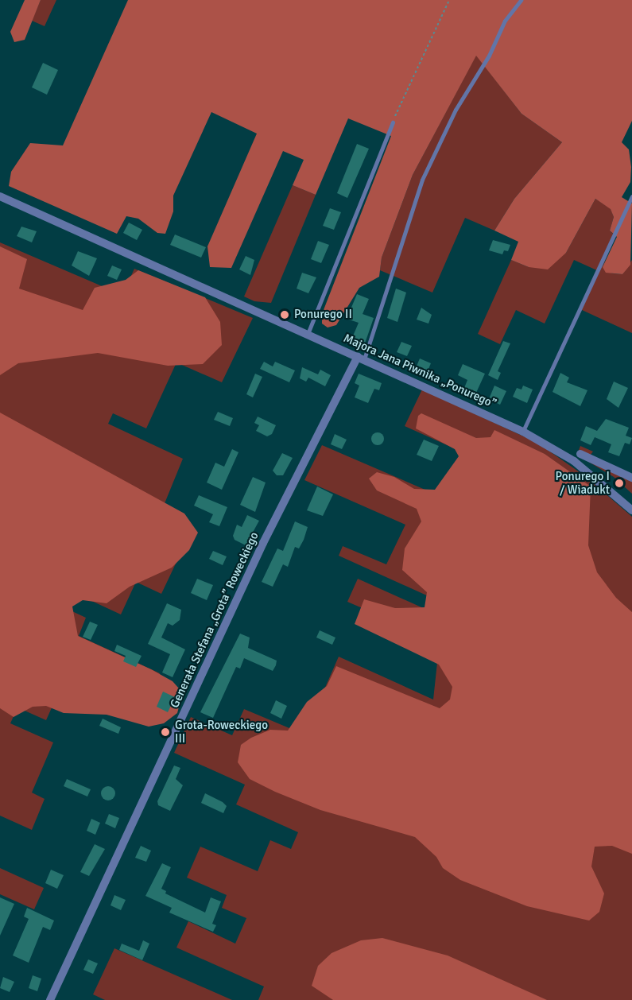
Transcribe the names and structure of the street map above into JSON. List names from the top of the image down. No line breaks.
{"streets":{"street":["Majora Jana Piwnika „Ponurego”","Generała Stefana „Grota” Roweckiego"]},"crossings":[["Majora Jana Piwnika „Ponurego”","Generała Stefana „Grota” Roweckiego"]],"places":["Ponurego II","Ponurego I / Wiadukt","Grota-Roweckiego III"]}
